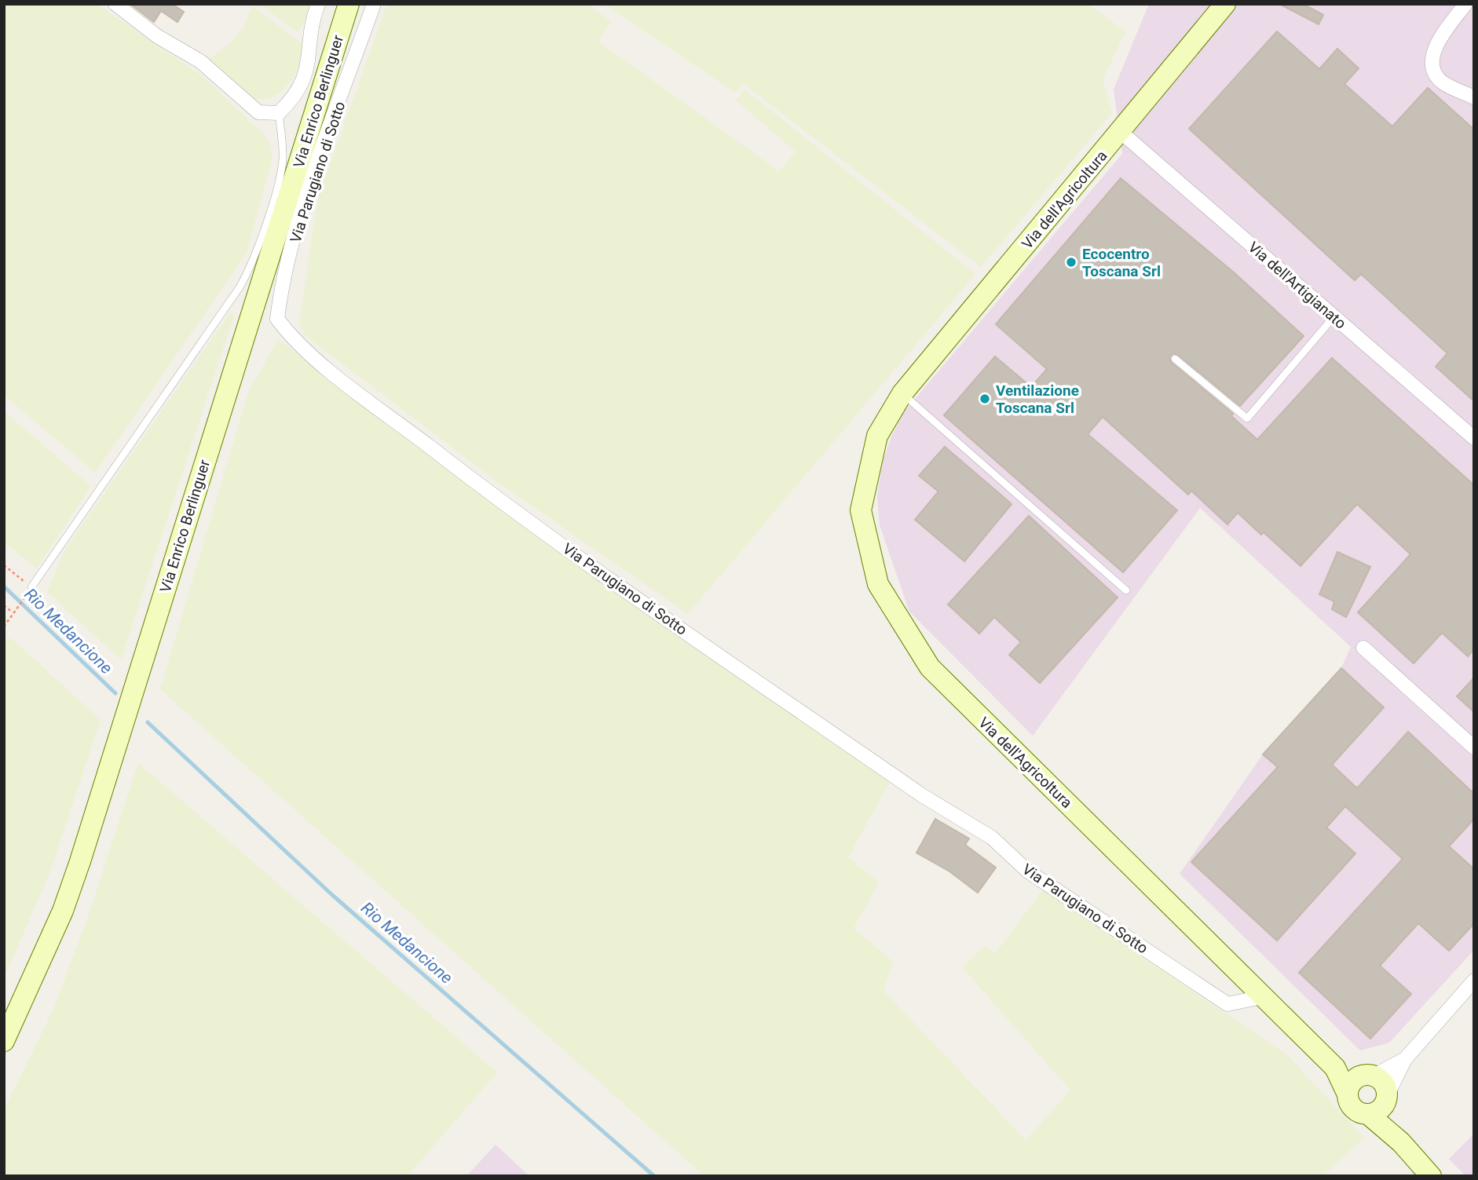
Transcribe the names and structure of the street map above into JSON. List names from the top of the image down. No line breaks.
{"streets":{"street":["Via Enrico Berlinguer","Via Parugiano di Sotto","Via dell'Agricoltura","Via dell'Artigianato"]},"crossings":[["Via Parugiano di Sotto","Via dell'Agricoltura"],["Via dell'Agricoltura","Via dell'Artigianato"]],"water":["Rio Medancione"],"places":["Ecocentro Toscana Srl","Ventilazione Toscana Srl"]}
